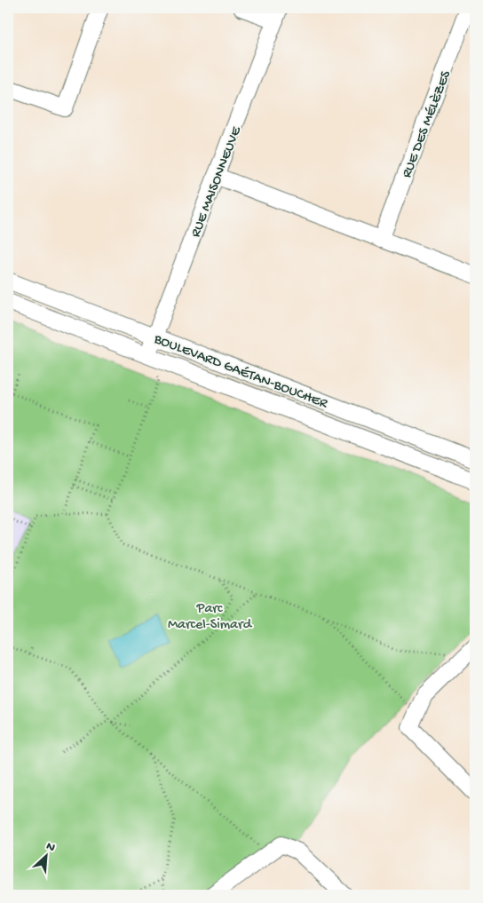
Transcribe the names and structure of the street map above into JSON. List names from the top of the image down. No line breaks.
{"streets":{"street":["RUE DES MÉLÈZES","RUE MAISONNEUVE","BOULEVARD GAÉTAN-BOUCHER"]},"crossings":[["RUE MAISONNEUVE","BOULEVARD GAÉTAN-BOUCHER"]],"parks":["Parc Marcel-Simard"],"north":"top right"}
